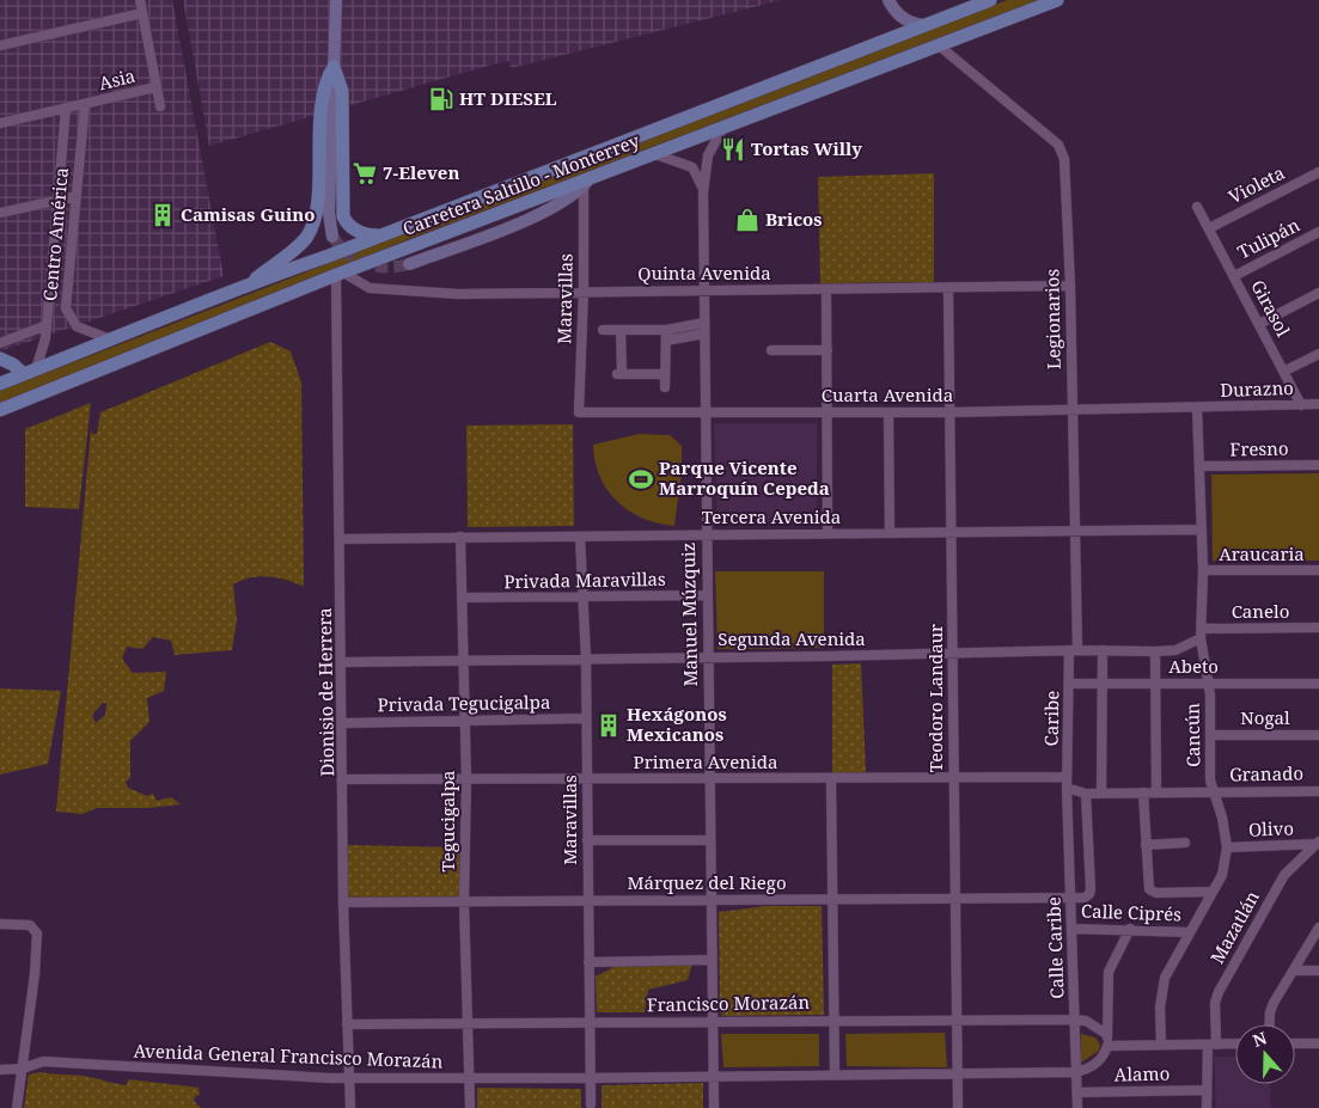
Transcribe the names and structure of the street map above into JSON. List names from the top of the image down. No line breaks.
{"streets":{"main road":["Carretera Saltillo - Monterrey"],"street":["Asia","Violeta","Centro América","Tulipán","Quinta Avenida","Maravillas","Girasol","Legionarios","Durazno","Cuarta Avenida","Fresno","Tercera Avenida","Araucaria","Privada Maravillas","Canelo","Manuel Múzquiz","Segunda Avenida","Abeto","Dionisio de Herrera","Teodoro Landaur","Privada Tegucigalpa","Caribe","Nogal","Cancún","Primera Avenida","Granado","Tegucigalpa","Olivo","Márquez del Riego","Calle Ciprés","Mazatlán","Calle Caribe","Francisco Morazán","Avenida General Francisco Morazán","Alamo"]},"crossings":[["Asia","Centro América"],["Carretera Saltillo - Monterrey","Centro América"],["Carretera Saltillo - Monterrey","Quinta Avenida"],["Carretera Saltillo - Monterrey","Maravillas"],["Carretera Saltillo - Monterrey","Legionarios"],["Carretera Saltillo - Monterrey","Manuel Múzquiz"],["Carretera Saltillo - Monterrey","Dionisio de Herrera"],["Violeta","Girasol"],["Tulipán","Girasol"],["Quinta Avenida","Maravillas"],["Quinta Avenida","Legionarios"],["Quinta Avenida","Manuel Múzquiz"],["Quinta Avenida","Dionisio de Herrera"],["Quinta Avenida","Teodoro Landaur"],["Maravillas","Cuarta Avenida"],["Maravillas","Tercera Avenida"],["Maravillas","Privada Maravillas"],["Maravillas","Segunda Avenida"],["Maravillas","Privada Tegucigalpa"],["Maravillas","Primera Avenida"],["Maravillas","Márquez del Riego"],["Maravillas","Francisco Morazán"],["Maravillas","Avenida General Francisco Morazán"],["Girasol","Durazno"],["Legionarios","Cuarta Avenida"],["Legionarios","Tercera Avenida"],["Legionarios","Segunda Avenida"],["Legionarios","Caribe"],["Durazno","Cuarta Avenida"],["Durazno","Cancún"],["Cuarta Avenida","Manuel Múzquiz"],["Cuarta Avenida","Teodoro Landaur"],["Cuarta Avenida","Cancún"],["Fresno","Cancún"],["Tercera Avenida","Manuel Múzquiz"],["Tercera Avenida","Dionisio de Herrera"],["Tercera Avenida","Teodoro Landaur"],["Tercera Avenida","Cancún"],["Tercera Avenida","Tegucigalpa"],["Araucaria","Cancún"],["Privada Maravillas","Manuel Múzquiz"],["Privada Maravillas","Tegucigalpa"],["Canelo","Segunda Avenida"],["Canelo","Cancún"],["Manuel Múzquiz","Segunda Avenida"],["Manuel Múzquiz","Primera Avenida"],["Manuel Múzquiz","Márquez del Riego"],["Manuel Múzquiz","Francisco Morazán"],["Segunda Avenida","Dionisio de Herrera"],["Segunda Avenida","Teodoro Landaur"],["Segunda Avenida","Caribe"],["Segunda Avenida","Cancún"],["Segunda Avenida","Tegucigalpa"],["Abeto","Caribe"],["Abeto","Cancún"],["Dionisio de Herrera","Privada Tegucigalpa"],["Dionisio de Herrera","Primera Avenida"],["Dionisio de Herrera","Márquez del Riego"],["Dionisio de Herrera","Francisco Morazán"],["Dionisio de Herrera","Avenida General Francisco Morazán"],["Teodoro Landaur","Primera Avenida"],["Teodoro Landaur","Márquez del Riego"],["Teodoro Landaur","Francisco Morazán"],["Privada Tegucigalpa","Tegucigalpa"],["Caribe","Primera Avenida"],["Caribe","Calle Caribe"],["Nogal","Cancún"],["Cancún","Granado"],["Cancún","Olivo"],["Cancún","Calle Ciprés"],["Primera Avenida","Granado"],["Primera Avenida","Tegucigalpa"],["Primera Avenida","Márquez del Riego"],["Primera Avenida","Calle Caribe"],["Tegucigalpa","Márquez del Riego"],["Tegucigalpa","Francisco Morazán"],["Tegucigalpa","Avenida General Francisco Morazán"],["Olivo","Mazatlán"],["Márquez del Riego","Calle Caribe"],["Calle Ciprés","Calle Caribe"],["Mazatlán","Alamo"],["Calle Caribe","Francisco Morazán"],["Calle Caribe","Alamo"]],"places":{"fuel station":["HT DIESEL"],"restaurant":["Tortas Willy"],"supermarket":["7-Eleven"],"building":["Camisas Guino","Hexágonos Mexicanos"],"shop":["Bricos"],"sports":["Parque Vicente Marroquín Cepeda"]},"north":"top"}
